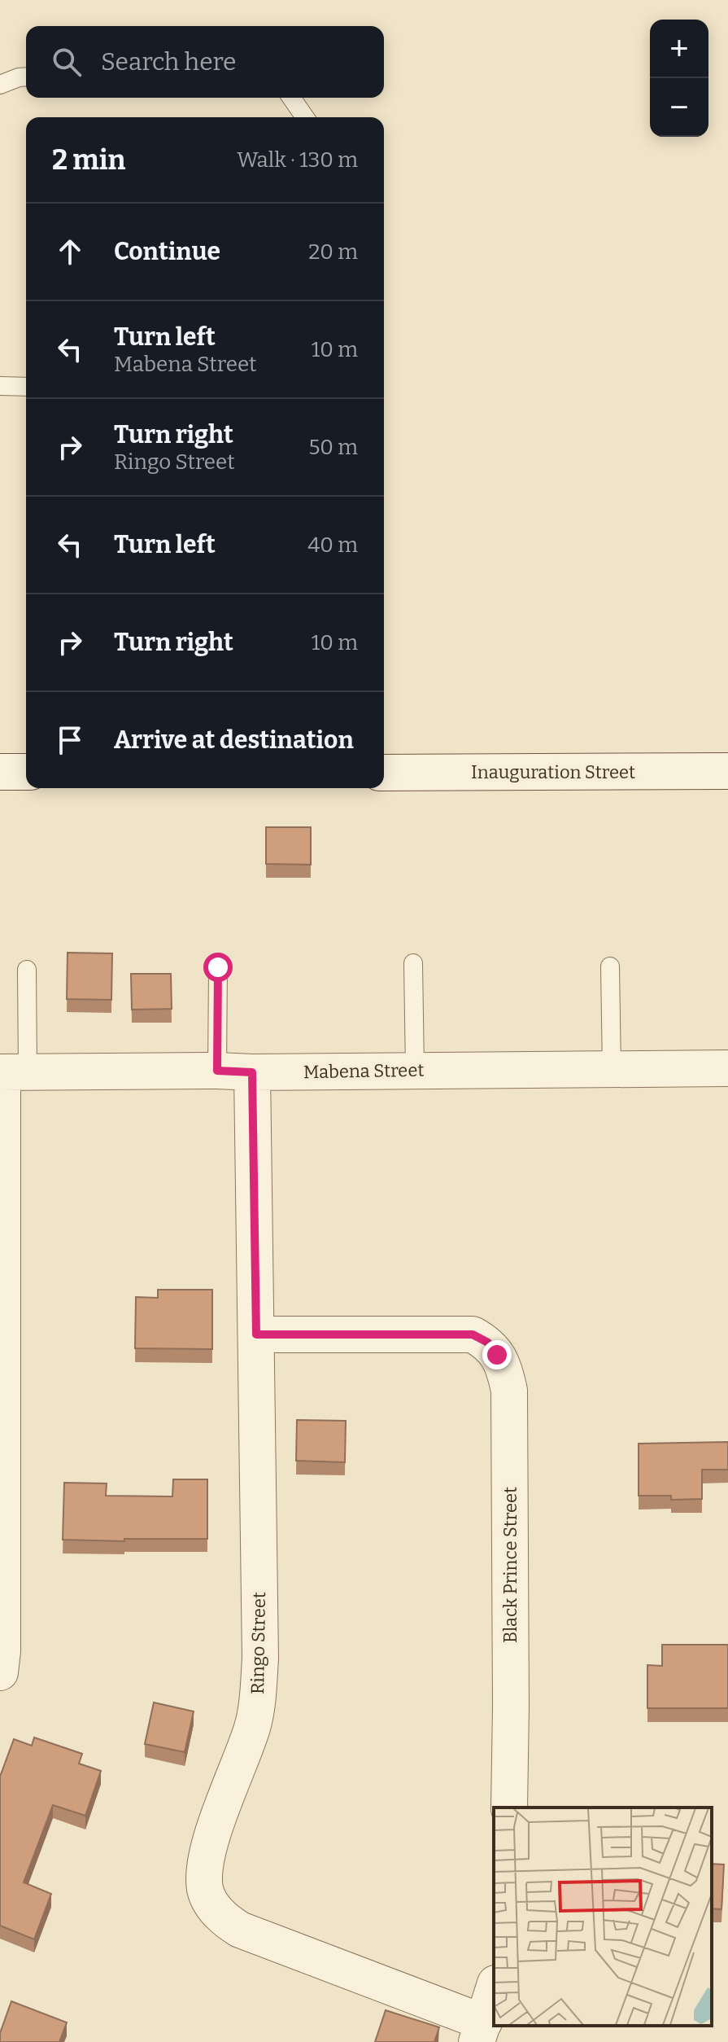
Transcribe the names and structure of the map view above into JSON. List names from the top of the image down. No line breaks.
{"streets":{"street":["Inauguration Street","Mabena Street","Black Prince Street","Ringo Street"]},"crossings":[["Mabena Street","Ringo Street"],["Black Prince Street","Ringo Street"]],"page":{"map_buttons":["+","−"],"search":"Search here","heading":["2 min","Walk · 130 m"],"list":[["Continue","20 m"],["Turn left","Mabena Street","10 m"],["Turn right","Ringo Street","50 m"],["Turn left","40 m"],["Turn right","10 m"],"Arrive at destination"]}}
